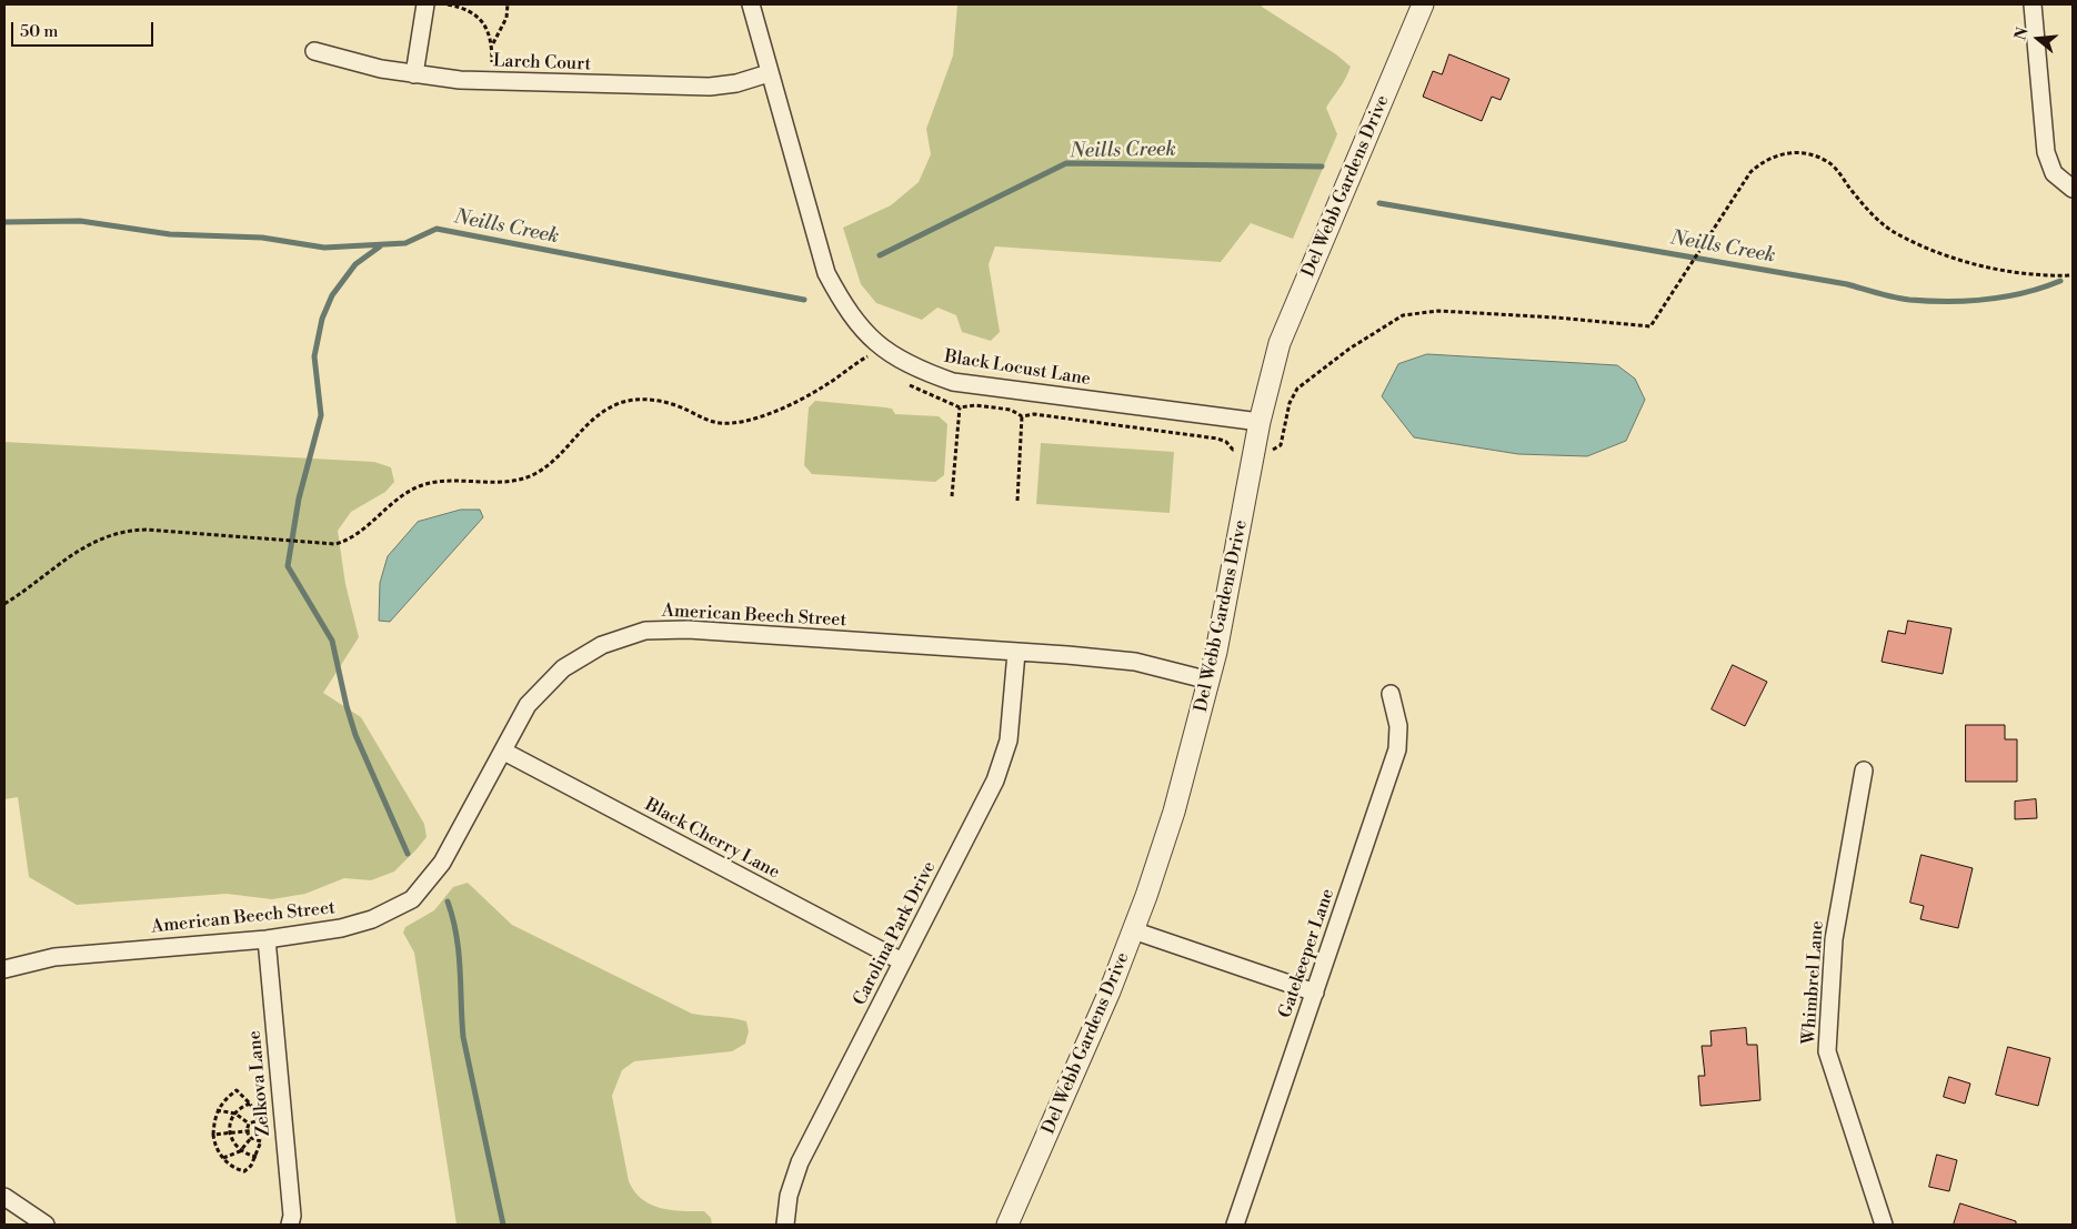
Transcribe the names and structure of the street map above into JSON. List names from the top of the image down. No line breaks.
{"streets":{"street":["Larch Court","Del Webb Gardens Drive","Black Locust Lane","American Beech Street","Black Cherry Lane","Carolina Park Drive","Gatekeeper Lane","Whimbrel Lane","Zelkova Lane"]},"crossings":[["Larch Court","Black Locust Lane"],["Del Webb Gardens Drive","Black Locust Lane"],["Del Webb Gardens Drive","American Beech Street"],["American Beech Street","Black Cherry Lane"],["American Beech Street","Carolina Park Drive"],["American Beech Street","Zelkova Lane"],["Black Cherry Lane","Carolina Park Drive"]],"water":["Neills Creek"],"scale_bar":"50 m","north":"left"}
